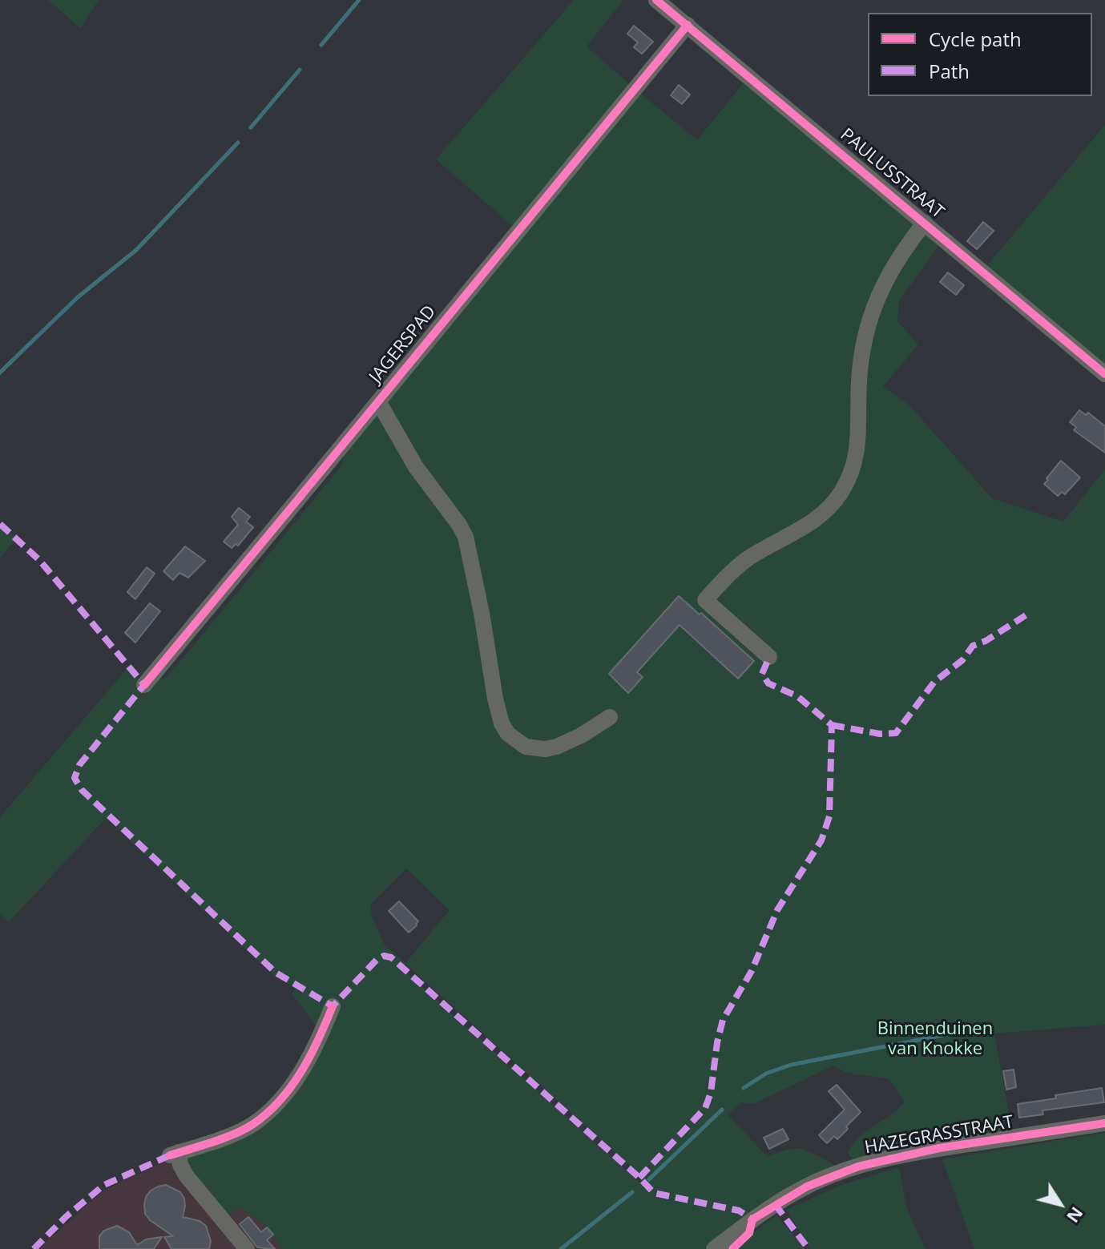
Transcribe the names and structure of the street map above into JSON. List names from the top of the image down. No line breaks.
{"streets":{"street":["PAULUSSTRAAT","JAGERSPAD","HAZEGRASSTRAAT"]},"crossings":[["PAULUSSTRAAT","JAGERSPAD"]],"parks":["Binnenduinen van Knokke"],"legend":["Cycle path","Path"],"north":"bottom right"}
